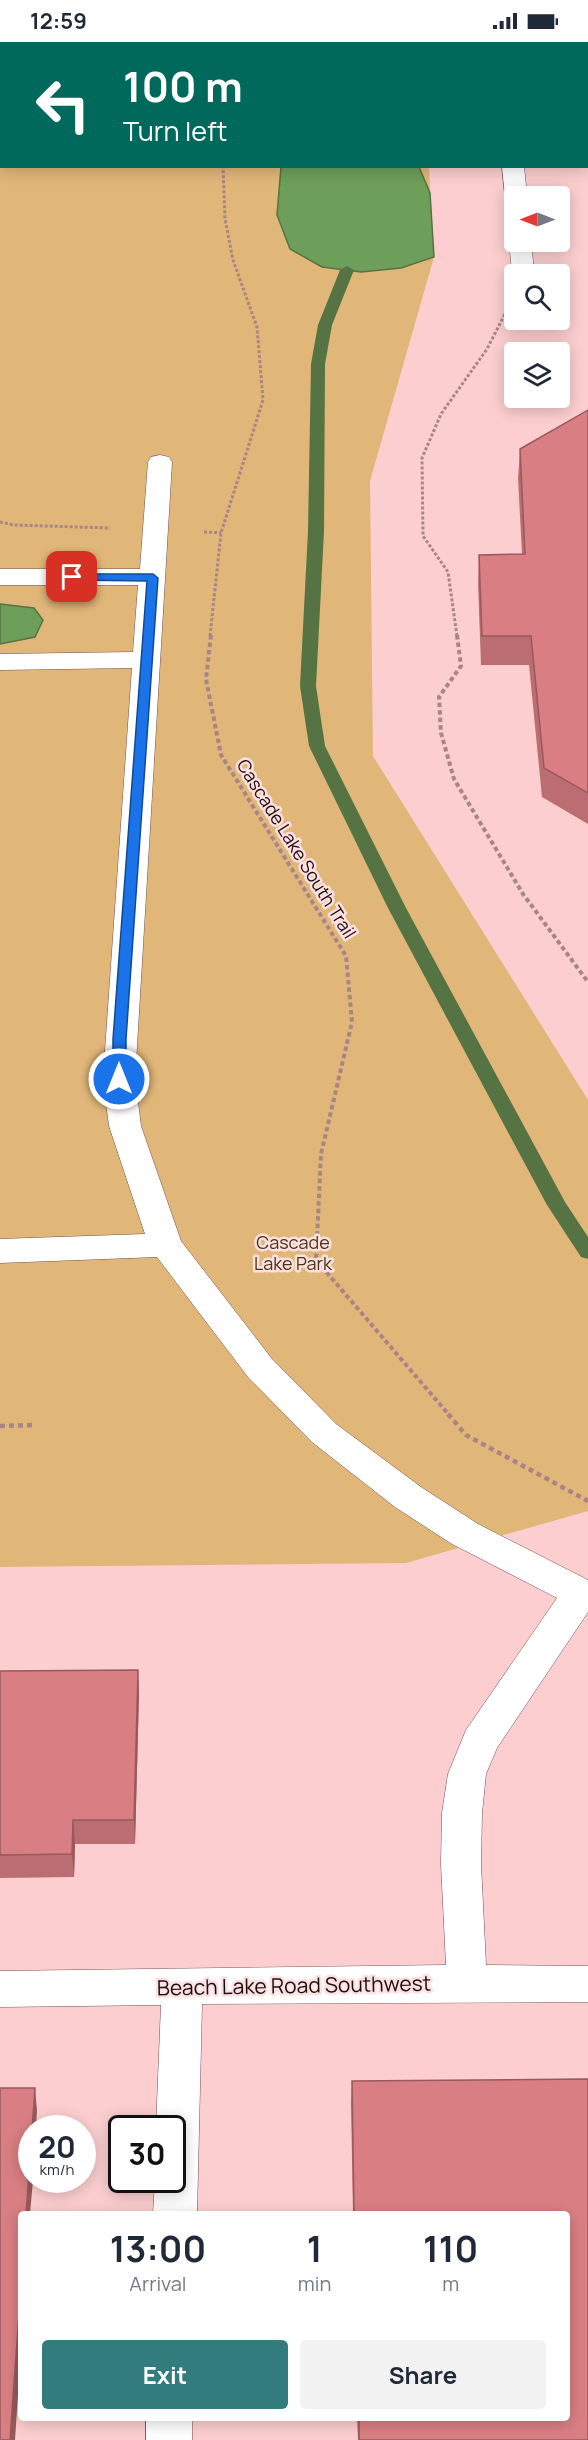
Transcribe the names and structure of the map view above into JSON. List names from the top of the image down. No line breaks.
{"streets":{"street":["Beach Lake Road Southwest"],"path":["Cascade Lake South Trail"]},"parks":["Cascade Lake Park"],"north":"left","page":{"status":"12:59","turn":["100 m","Turn left"],"speed":"20 km/h","limit":"30","eta":["13:00","Arrival","1","min","110","m"],"buttons":["Exit","Share"]}}
